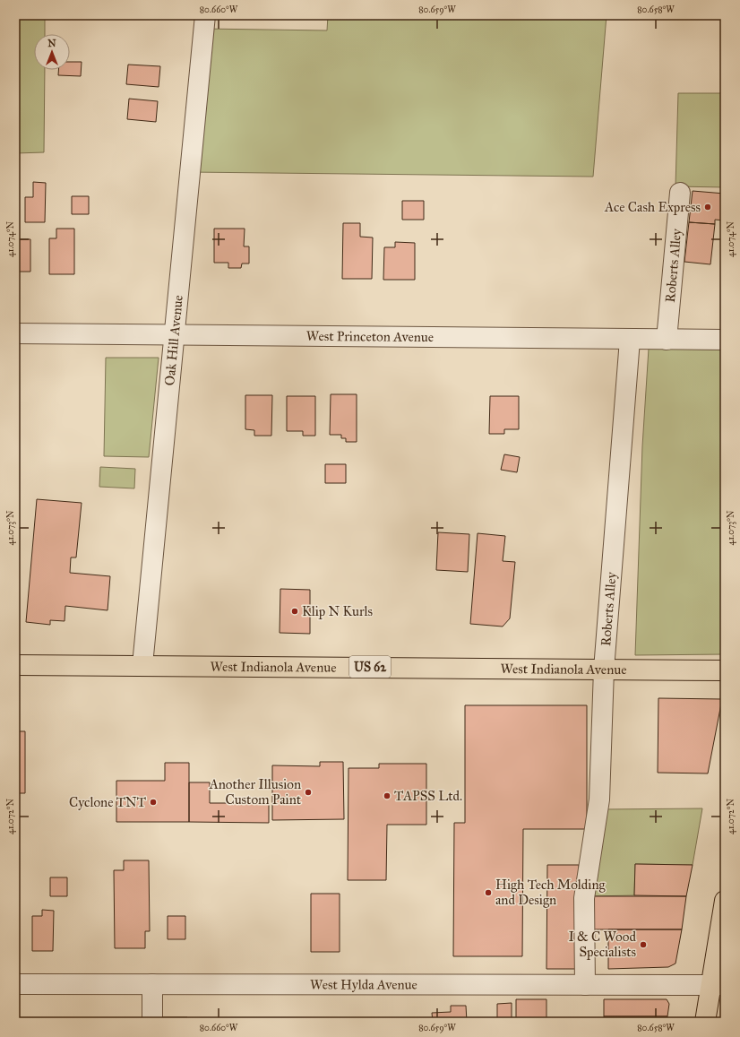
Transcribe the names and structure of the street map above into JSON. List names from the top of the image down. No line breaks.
{"streets":{"main road":["West Indianola Avenue","US 62"],"street":["Roberts Alley","West Princeton Avenue","Oak Hill Avenue","West Hylda Avenue"]},"crossings":[["Roberts Alley","West Princeton Avenue"],["Roberts Alley","West Indianola Avenue"],["Roberts Alley","West Hylda Avenue"],["West Princeton Avenue","Oak Hill Avenue"],["Oak Hill Avenue","West Indianola Avenue"]],"places":["Ace Cash Express","Klip N Kurls","Another Illusion Custom Paint","TAPSS Ltd.","Cyclone TNT","High Tech Molding and Design","I & C Wood Specialists"],"north":"top","coordinates":["80.660°W","80.659°W","80.658°W","41.074°N","41.073°N","41.072°N"]}
